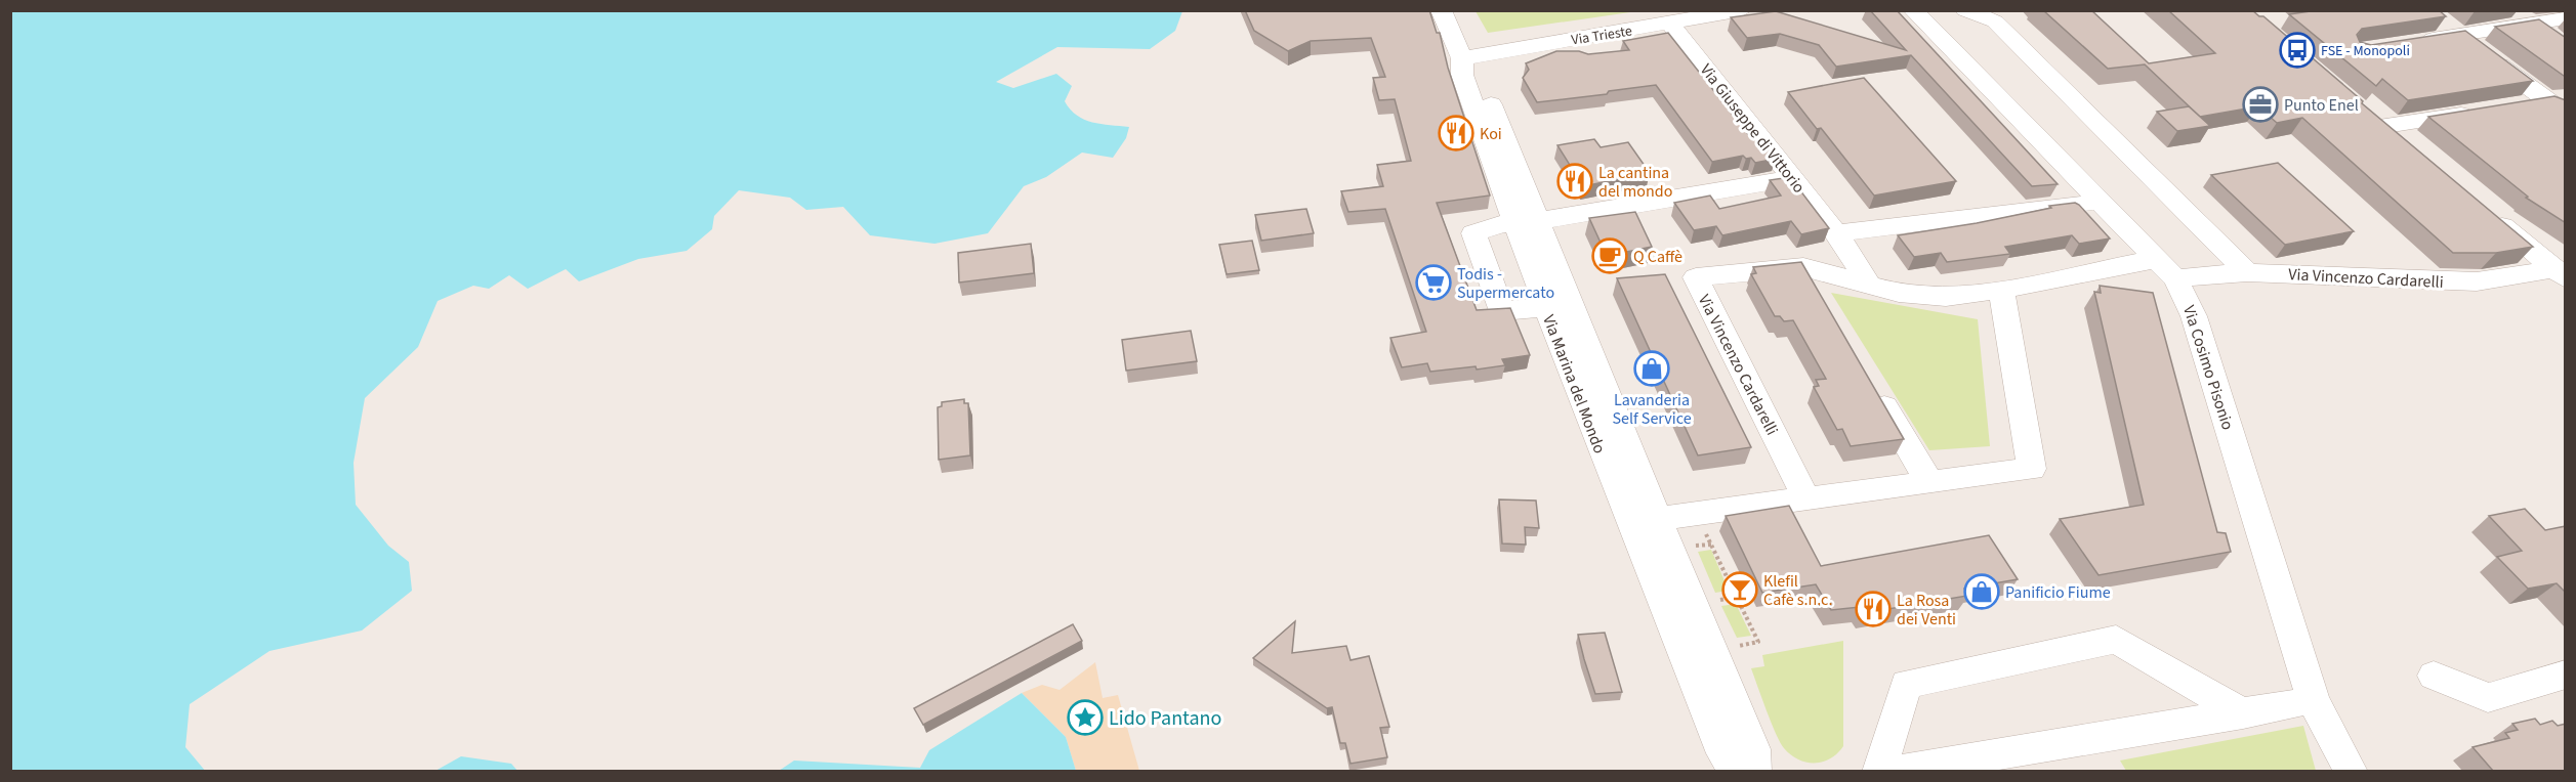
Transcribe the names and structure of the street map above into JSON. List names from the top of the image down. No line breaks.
{"streets":{"street":["Via Trieste","Via Giuseppe di Vittorio","Via Vincenzo Cardarelli","Via Cosimo Pisonio","Via Marina del Mondo"]},"crossings":[["Via Trieste","Via Giuseppe di Vittorio"],["Via Trieste","Via Marina del Mondo"],["Via Giuseppe di Vittorio","Via Vincenzo Cardarelli"],["Via Vincenzo Cardarelli","Via Cosimo Pisonio"]],"places":{"bus stop":["FSE - Monopoli"],"office":["Punto Enel"],"restaurant":["Koi","La cantina del mondo","La Rosa dei Venti"],"cafe":["Q Caffè"],"supermarket":["Todis - Supermercato"],"shop":["Lavanderia Self Service","Panificio Fiume"],"bar":["Klefil Cafè s.n.c."],"place":["Lido Pantano"]}}
